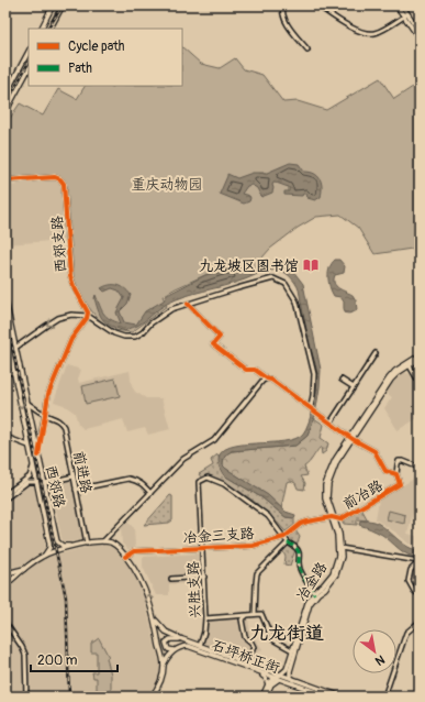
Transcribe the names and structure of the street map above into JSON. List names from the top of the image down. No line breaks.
{"streets":{"main road":["西郊路","冶金路","石坪桥正街"],"street":["西郊支路","前进路","前冶路","冶金三支路","兴胜支路"]},"crossings":[["前冶路","冶金三支路"],["前冶路","冶金路"],["冶金三支路","冶金路"],["冶金三支路","兴胜支路"],["兴胜支路","石坪桥正街"]],"districts":["九龙街道"],"parks":["重庆动物园"],"places":{"library":["九龙坡区图书馆"]},"legend":["Cycle path","Path"],"scale_bar":"200 m","north":"bottom right"}
